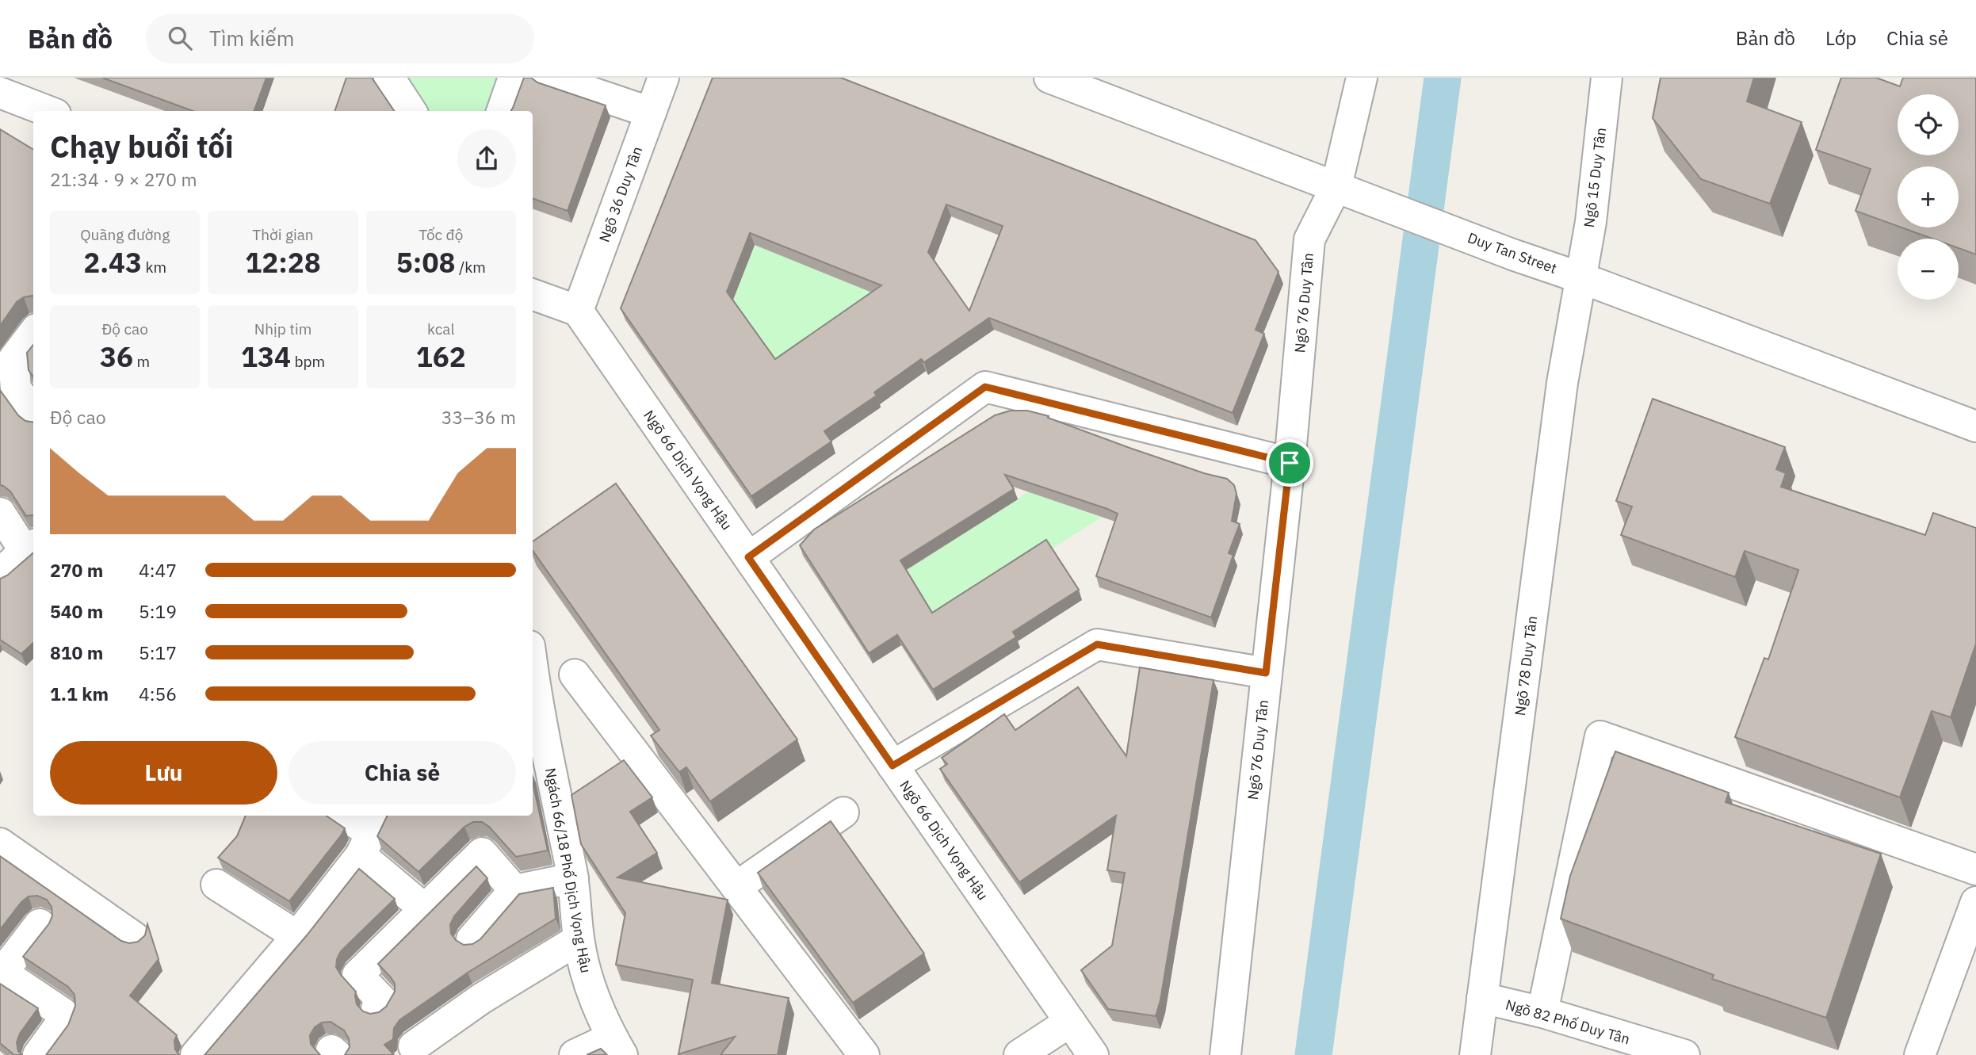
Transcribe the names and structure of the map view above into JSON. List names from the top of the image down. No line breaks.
{"streets":{"street":["Ngõ 15 Duy Tân","Ngõ 36 Duy Tân","Duy Tan Street","Ngõ 76 Duy Tân","Ngõ 66 Dịch Vọng Hậu","Ngõ 78 Duy Tân","Ngách 66/18 Phố Dịch Vọng Hậu","Ngõ 82 Phố Duy Tân"]},"crossings":[["Ngõ 15 Duy Tân","Duy Tan Street"],["Ngõ 15 Duy Tân","Ngõ 78 Duy Tân"],["Ngõ 36 Duy Tân","Ngõ 66 Dịch Vọng Hậu"],["Duy Tan Street","Ngõ 76 Duy Tân"],["Duy Tan Street","Ngõ 78 Duy Tân"],["Ngõ 78 Duy Tân","Ngõ 82 Phố Duy Tân"]],"page":{"header":"Bản đồ","search":"Tìm kiếm","nav":["Bản đồ","Lớp","Chia sẻ"],"map_buttons":["+","−"],"heading":["Chạy buổi tối","21:34 · 9 × 270 m"],"stats":[["Quãng đường","2.43 km"],["Thời gian","12:28"],["Tốc độ","5:08 /km"],["Độ cao","36 m"],["Nhịp tim","134 bpm"],["kcal","162"]],"chart":["Độ cao","33–36 m"],"list":[{"name":"270 m","note":"4:47"},{"name":"540 m","note":"5:19"},{"name":"810 m","note":"5:17"},{"name":"1.1 km","note":"4:56"}],"buttons":["Lưu","Chia sẻ"]}}
